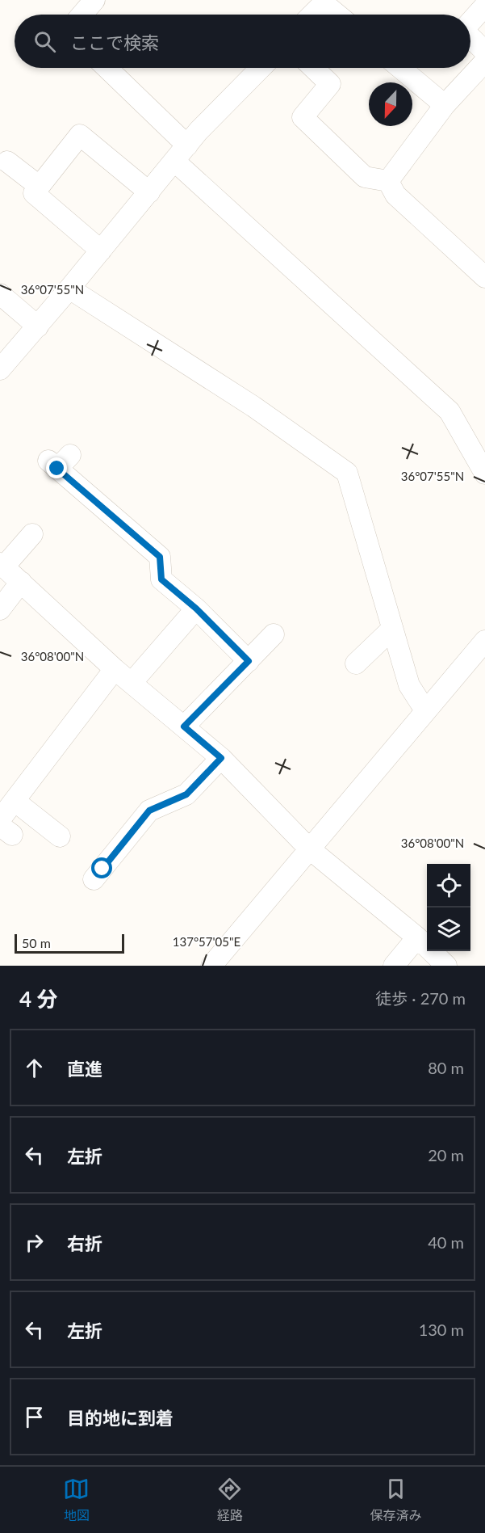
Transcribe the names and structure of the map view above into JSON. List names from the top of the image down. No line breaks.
{"scale_bar":"50 m","north":"bottom","page":{"search":"ここで検索","scale":"50 m","heading":["4 分","徒歩 · 270 m"],"list":[["直進","80 m"],["左折","20 m"],["右折","40 m"],["左折","130 m"],"目的地に到着"],"nav":["地図","経路","保存済み"]},"coordinates":["36°07'55\"N","36°08'00\"N","137°57'05\"E"]}
